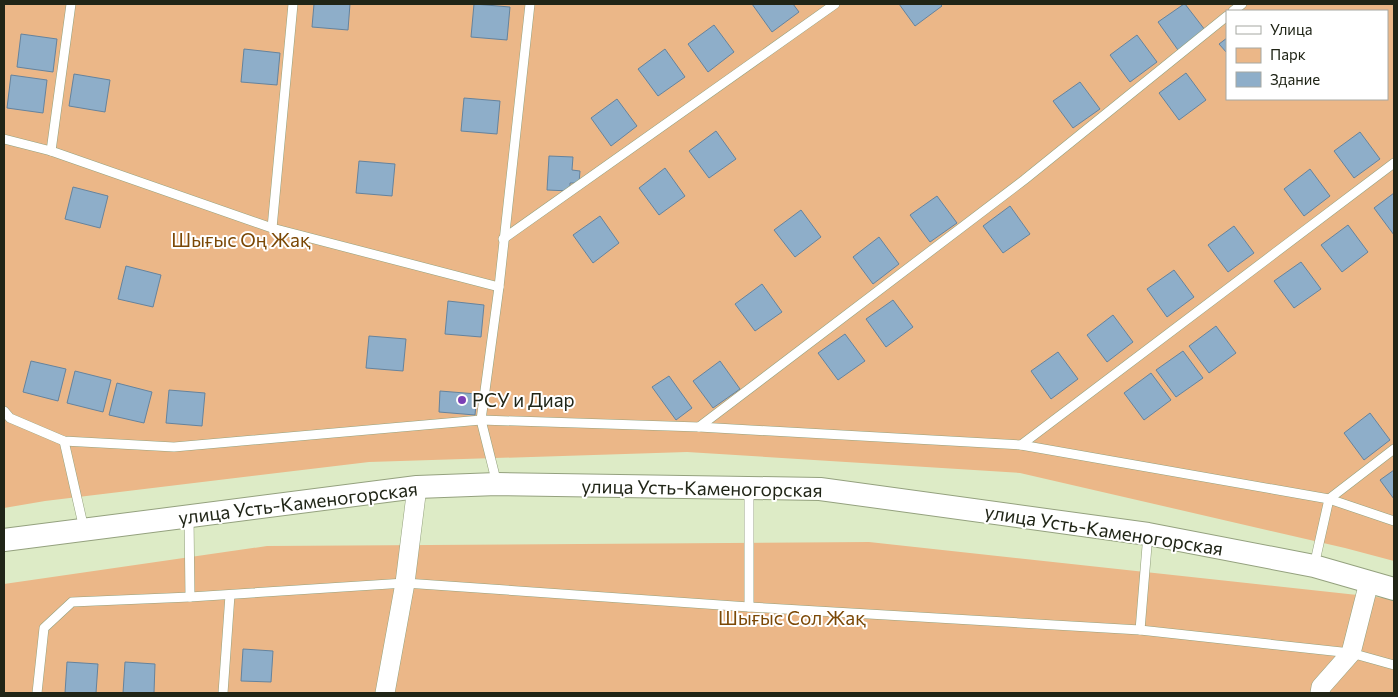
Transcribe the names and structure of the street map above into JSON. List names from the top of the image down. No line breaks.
{"streets":{"street":["улица Усть-Каменогорская"]},"parks":["Шығыс Оң Жақ","Шығыс Сол Жақ"],"places":["РСУ и Диар"],"legend":["Улица","Парк","Здание"]}
